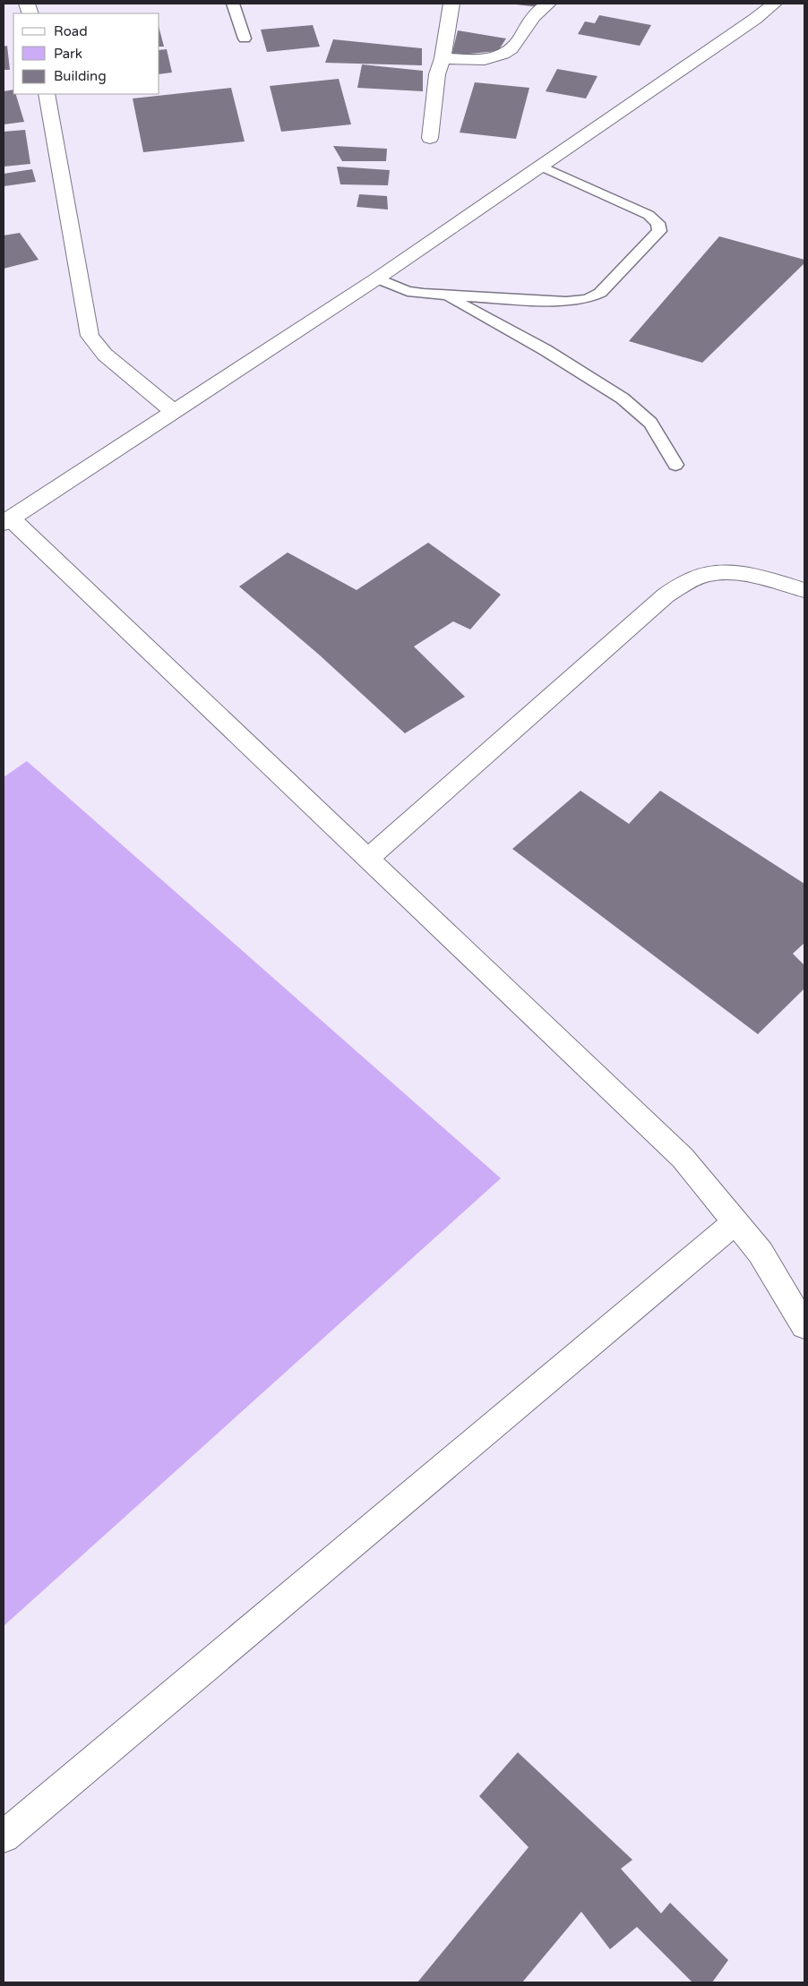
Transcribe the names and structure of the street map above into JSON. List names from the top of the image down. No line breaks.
{"legend":["Road","Park","Building"]}
